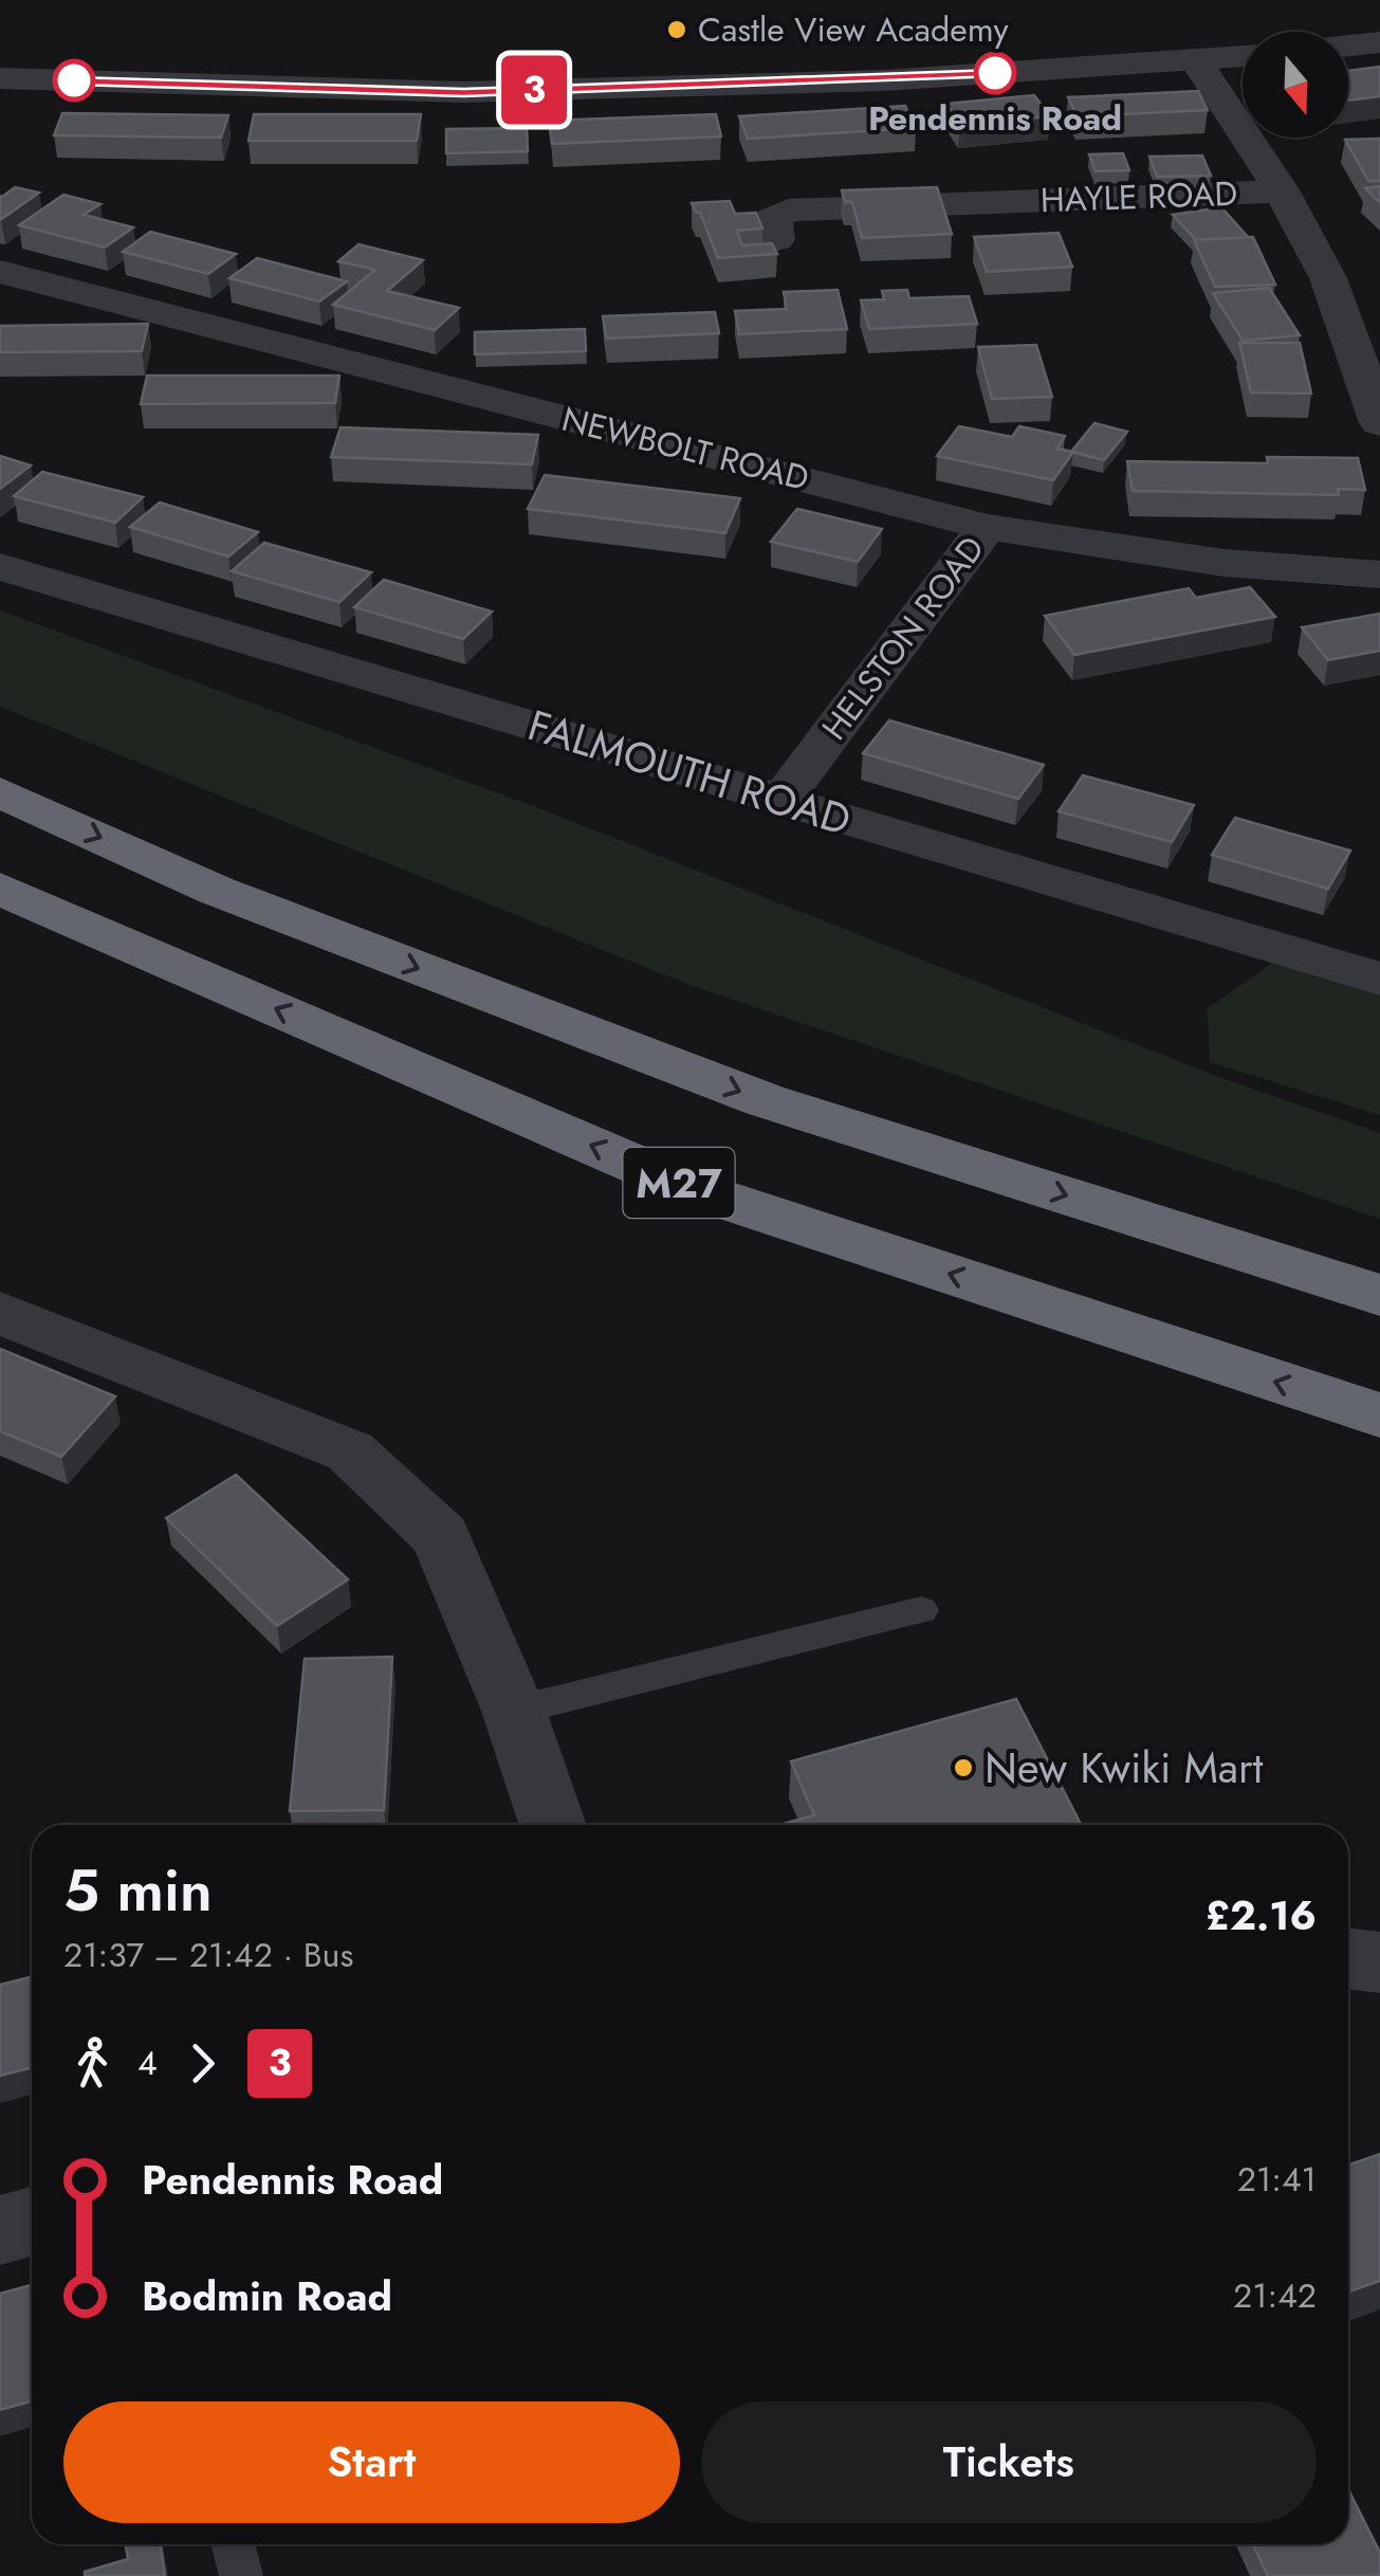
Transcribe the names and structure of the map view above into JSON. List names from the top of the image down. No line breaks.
{"streets":{"highway":["M27"],"street":["HAYLE ROAD","NEWBOLT ROAD","HELSTON ROAD","FALMOUTH ROAD"]},"crossings":[["NEWBOLT ROAD","HELSTON ROAD"],["HELSTON ROAD","FALMOUTH ROAD"]],"places":["Castle View Academy","Pendennis Road","New Kwiki Mart"],"lines":["bus line 3"],"north":"bottom","page":{"on_map":"3","heading":["5 min","21:37 – 21:42 · Bus","£2.16"],"legs":["4","3"],"list":[{"name":"Pendennis Road","value":"21:41"},{"name":"Bodmin Road","value":"21:42"}],"buttons":["Start","Tickets"]}}
